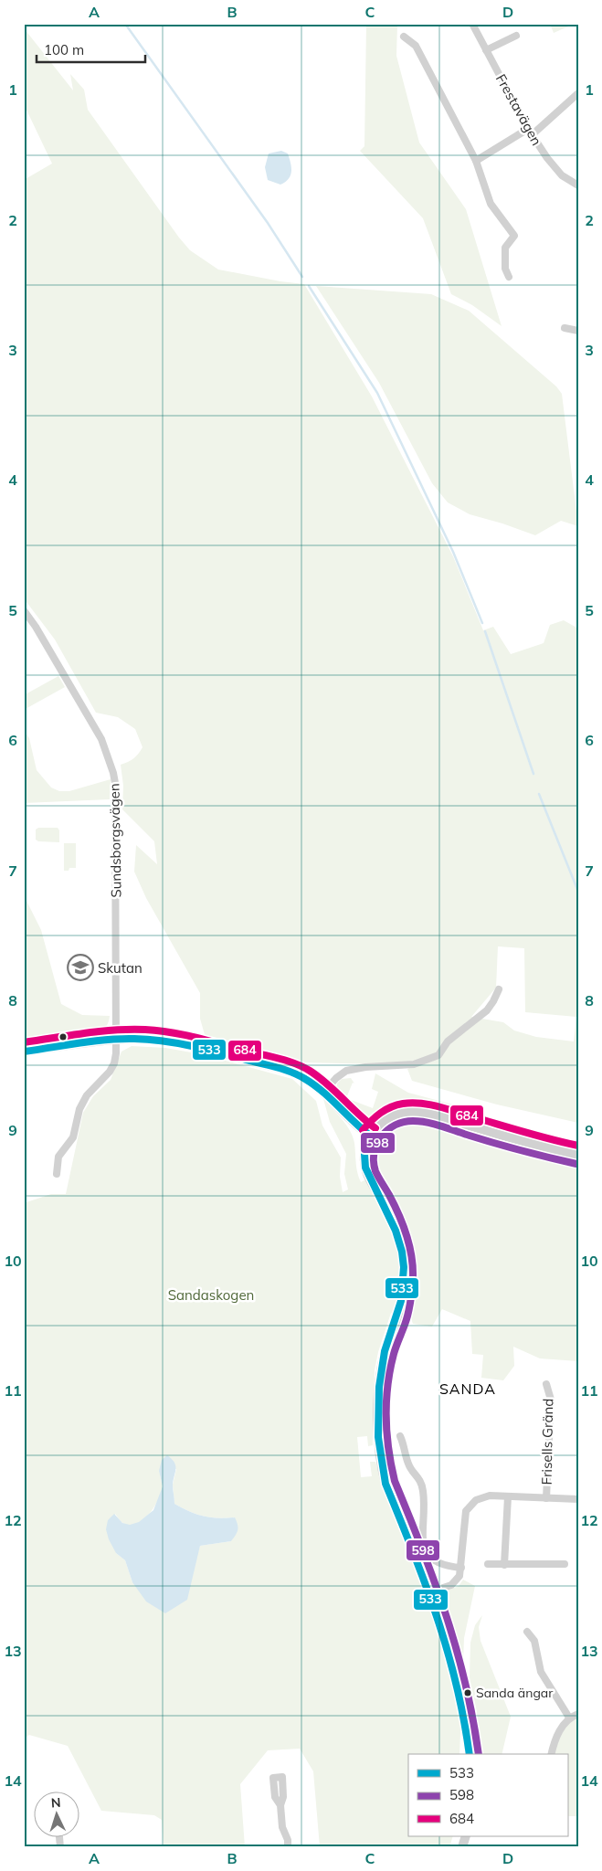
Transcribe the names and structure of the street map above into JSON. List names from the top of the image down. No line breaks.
{"streets":{"street":["Frestavägen","Sundsborgsvägen","Frisells Gränd"]},"districts":["SANDA"],"parks":["Sandaskogen"],"places":{"school or university":["Skutan"],"other":["Sanda ängar"]},"lines":["transit line 684","transit line 533","transit line 598"],"legend":["533","598","684"],"scale_bar":"100 m","north":"top","grid":{"columns":["A","B","C","D"],"rows":["1","2","3","4","5","6","7","8","9","10","11","12","13","14"]}}
